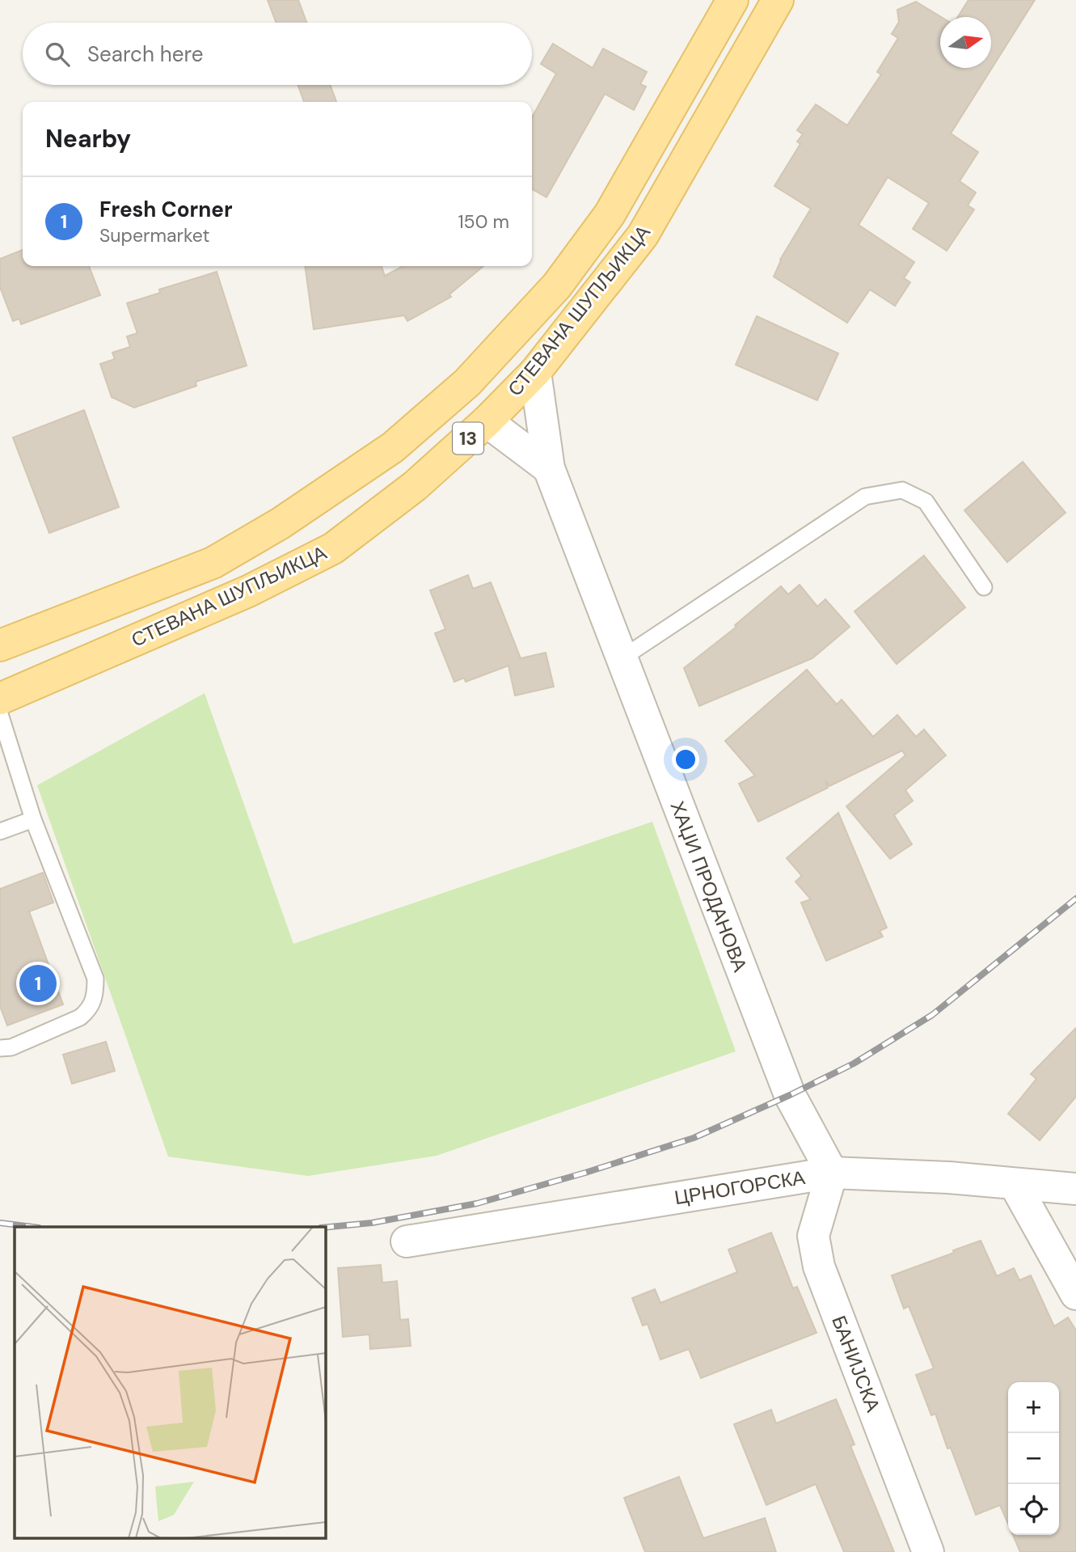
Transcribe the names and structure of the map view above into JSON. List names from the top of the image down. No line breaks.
{"streets":{"main road":["СТЕВАНА ШУПЉИКЦА","13"],"street":["ХАЏИ ПРОДАНОВА","ЦРНОГОРСКА","БАНИЈСКА"]},"crossings":[["СТЕВАНА ШУПЉИКЦА","ХАЏИ ПРОДАНОВА"],["ХАЏИ ПРОДАНОВА","ЦРНОГОРСКА"],["ХАЏИ ПРОДАНОВА","БАНИЈСКА"],["ЦРНОГОРСКА","БАНИЈСКА"]],"north":"right","page":{"search":"Search here","heading":"Nearby","list":[{"mark":"1","name":"Fresh Corner","note":"Supermarket","value":"150 m"}],"pins":"1","map_buttons":["+","−"]}}
